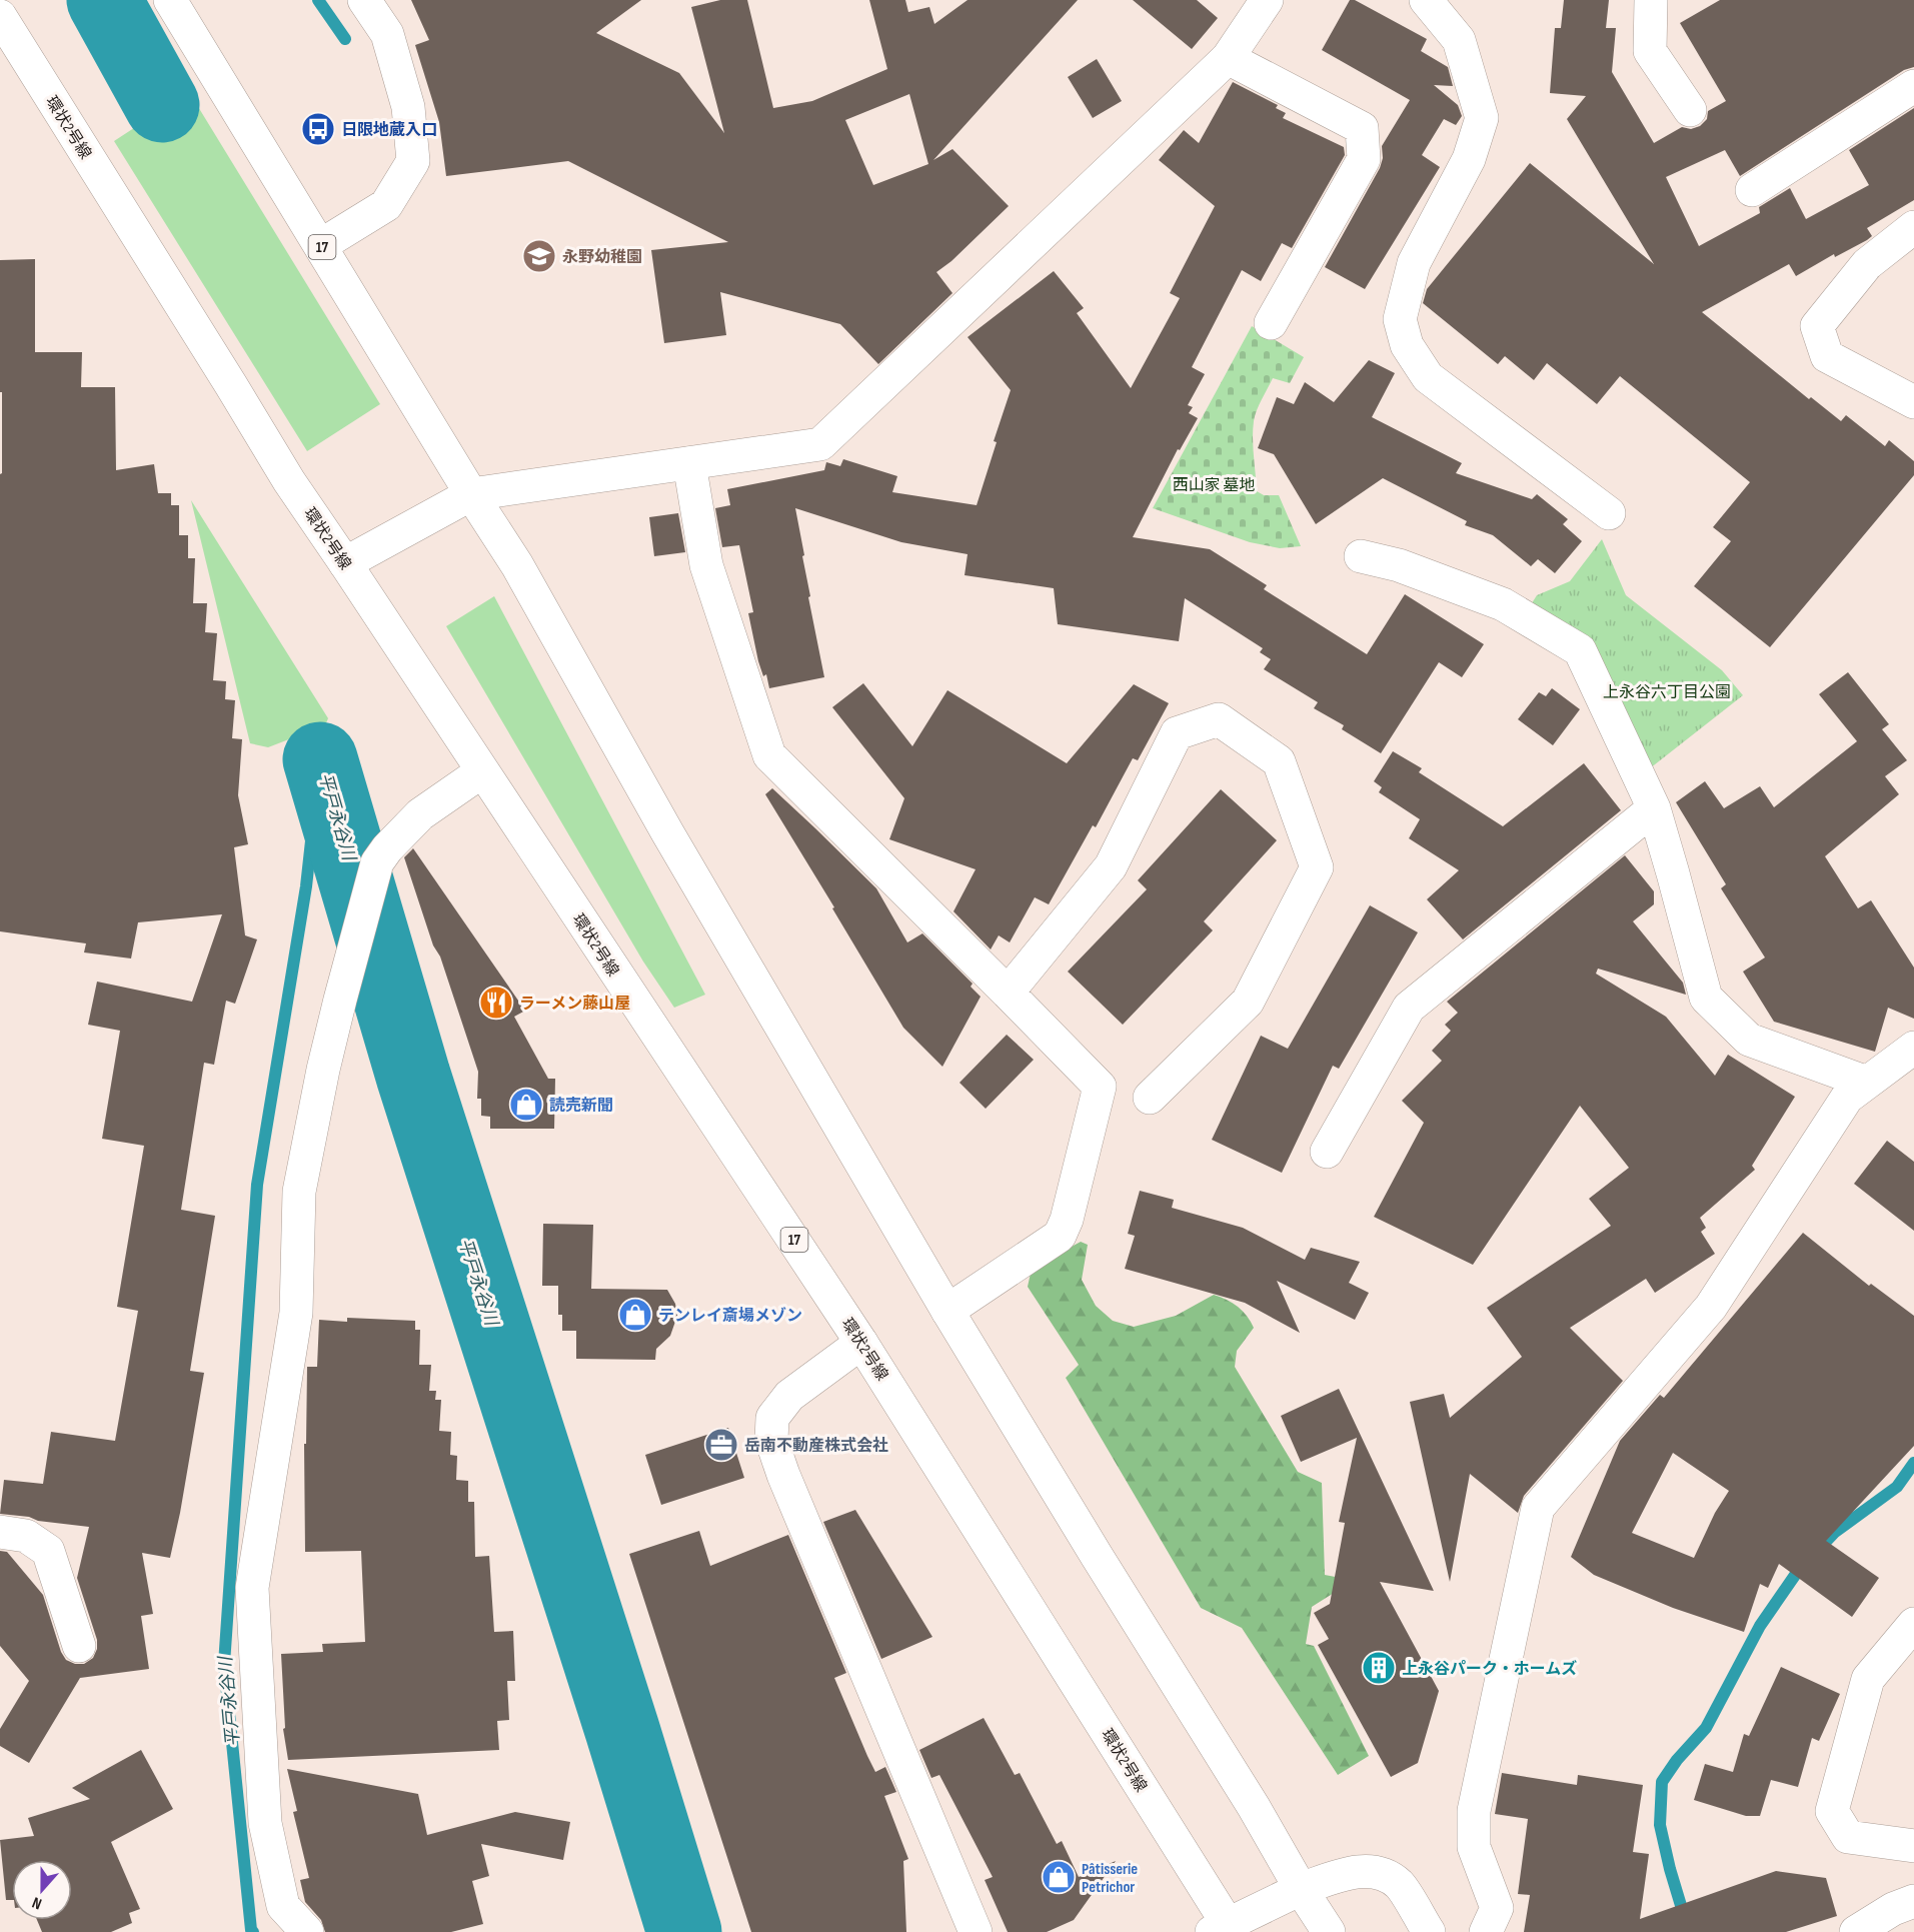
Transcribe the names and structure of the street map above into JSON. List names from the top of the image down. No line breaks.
{"streets":{"street":["環状2号線","17"]},"water":["平戸永谷川"],"parks":["西山家 墓地","上永谷六丁目公園"],"places":{"bus stop":["日限地蔵入口"],"school or university":["永野幼稚園"],"restaurant":["ラーメン藤山屋"],"shop":["読売新聞","テンレイ斎場メゾン","Pâtisserie Petrichor"],"office":["岳南不動産株式会社"],"building":["上永谷パーク・ホームズ"]},"north":"bottom"}
